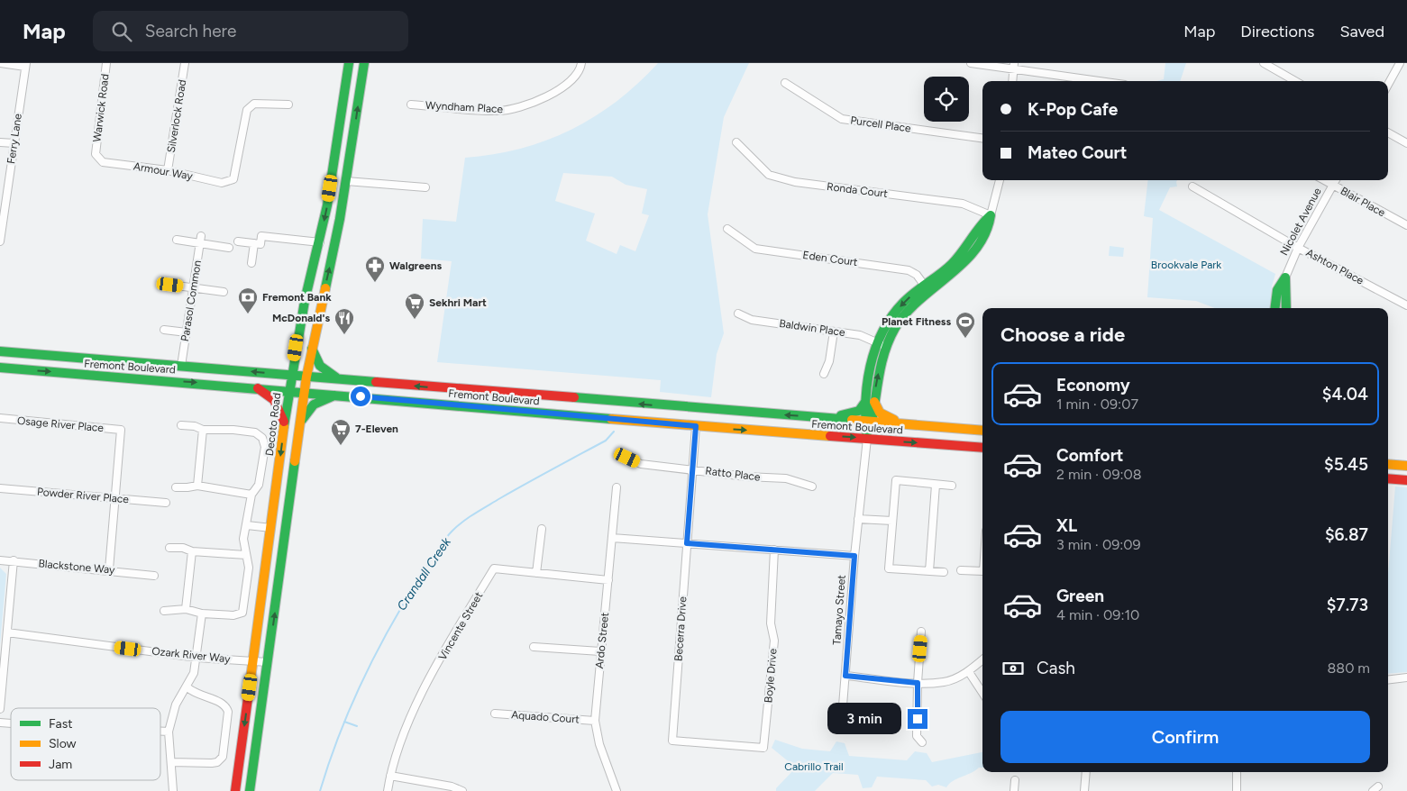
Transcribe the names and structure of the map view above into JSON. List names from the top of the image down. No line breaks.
{"streets":{"main road":["Nicolet Avenue","Fremont Boulevard","Decoto Road","Tamayo Street"],"street":["Wyndham Place","Warwick Road","Silverlock Road","Purcell Place","Ferry Lane","Armour Way","Ronda Court","Blair Place","Eden Court","Ashton Place","Parasol Common","Baldwin Place","Osage River Place","Ratto Place","Powder River Place","Blackstone Way","Vincente Street","Becerra Drive","Ardo Street","Ozark River Way","Boyle Drive","Aquado Court"]},"crossings":[["Warwick Road","Armour Way"],["Silverlock Road","Armour Way"],["Ronda Court","Tamayo Street"],["Blair Place","Nicolet Avenue"],["Nicolet Avenue","Ashton Place"],["Eden Court","Tamayo Street"],["Parasol Common","Fremont Boulevard"],["Baldwin Place","Tamayo Street"],["Fremont Boulevard","Decoto Road"],["Fremont Boulevard","Tamayo Street"],["Fremont Boulevard","Becerra Drive"],["Osage River Place","Powder River Place"],["Decoto Road","Ozark River Way"],["Ratto Place","Becerra Drive"],["Vincente Street","Ardo Street"],["Becerra Drive","Boyle Drive"],["Ardo Street","Aquado Court"]],"water":["Crandall Creek"],"parks":["Brookvale Park","Cabrillo Trail"],"places":{"pharmacy":["Walgreens"],"bank":["Fremont Bank"],"supermarket":["Sekhri Mart","7-Eleven"],"restaurant":["McDonald's"],"sports":["Planet Fitness"]},"legend":["Fast","Slow","Jam"],"page":{"header":"Map","search":"Search here","nav":["Map","Directions","Saved"],"banner":["K-Pop Cafe","Mateo Court"],"heading":"Choose a ride","list":[{"name":"Economy","note":"1 min · 09:07","value":"$4.04"},{"name":"Comfort","note":"2 min · 09:08","value":"$5.45"},{"name":"XL","note":"3 min · 09:09","value":"$6.87"},{"name":"Green","note":"4 min · 09:10","value":"$7.73"}],"pay":["Cash","880 m"],"buttons":"Confirm","bubble":"3 min"}}
